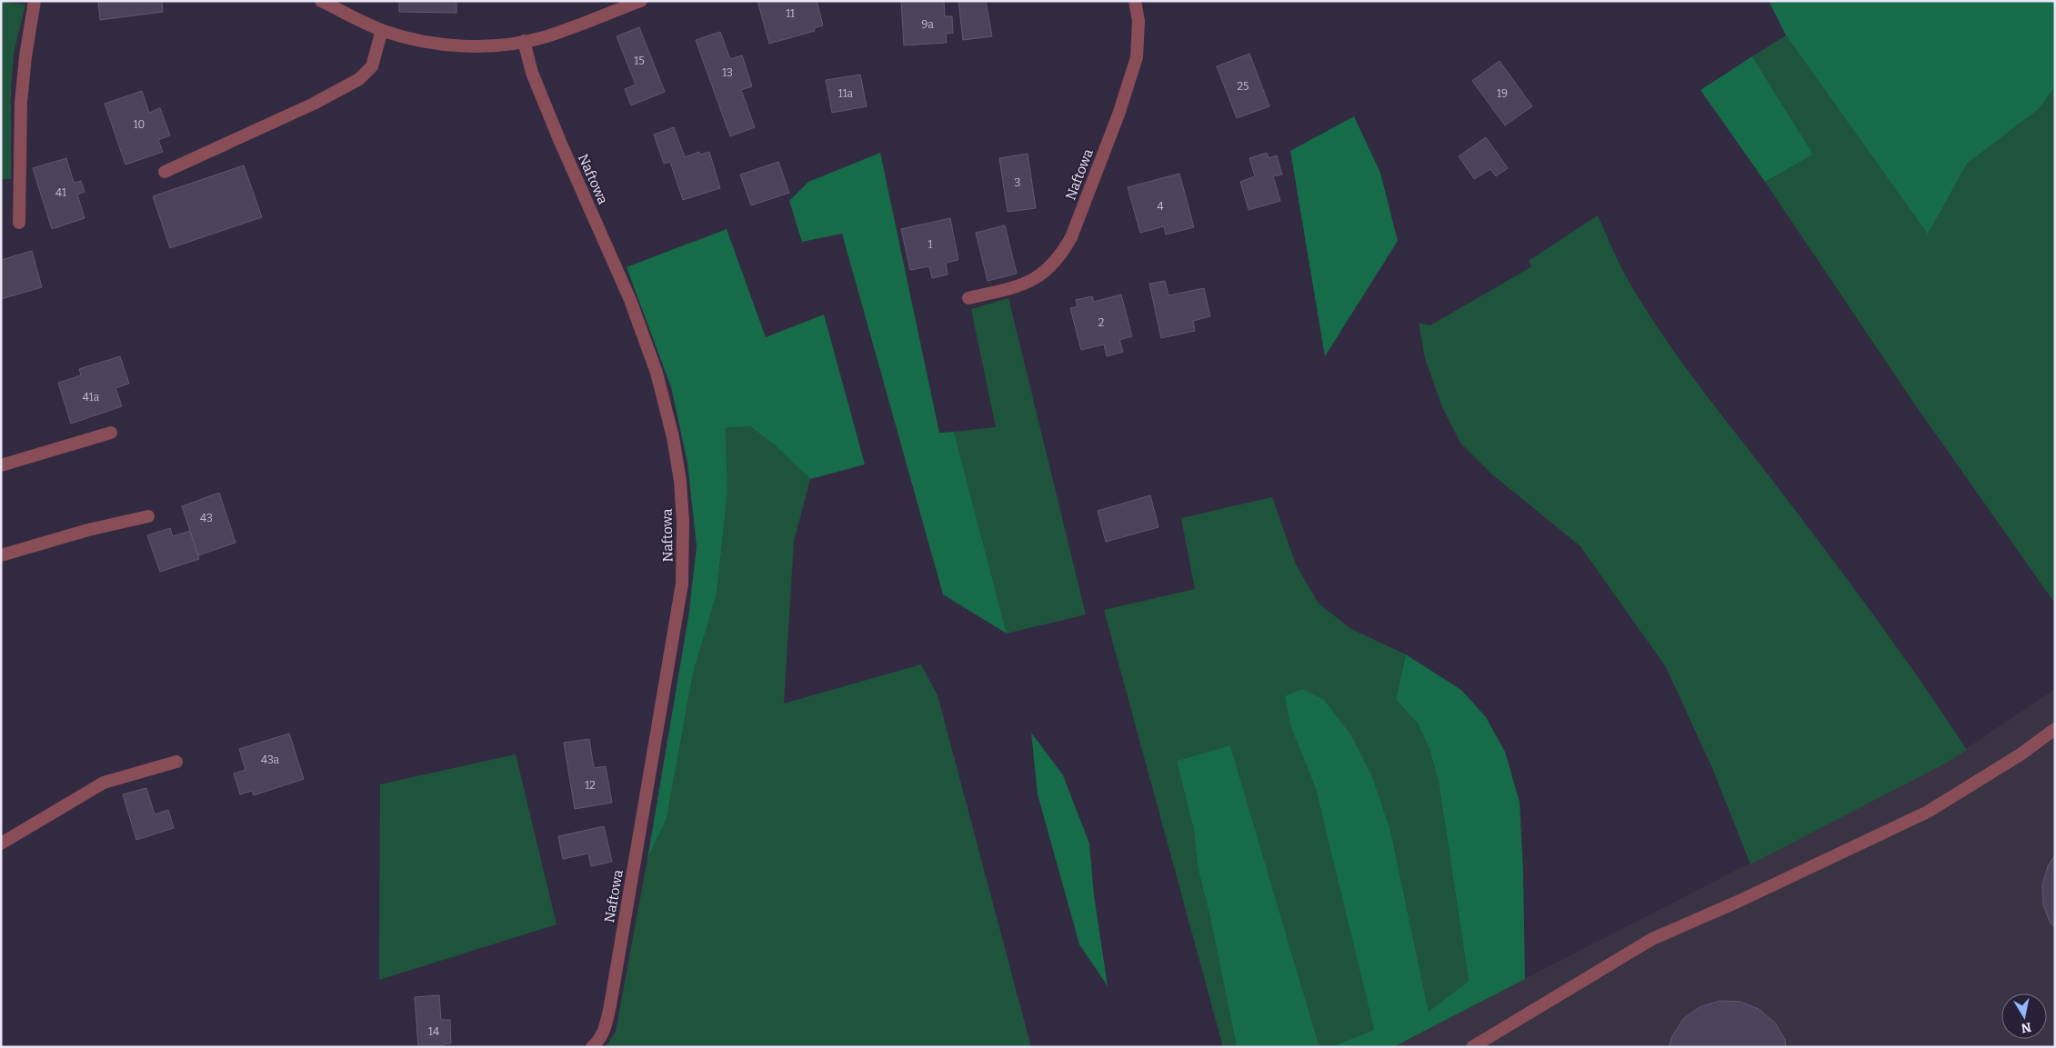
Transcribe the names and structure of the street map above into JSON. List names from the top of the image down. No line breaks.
{"streets":{"lane":["Naftowa"]},"house_numbers":["11","9a","15","13","25","11a","19","10","3","41","4","1","2","41a","43","43a","12","14"],"north":"bottom"}
